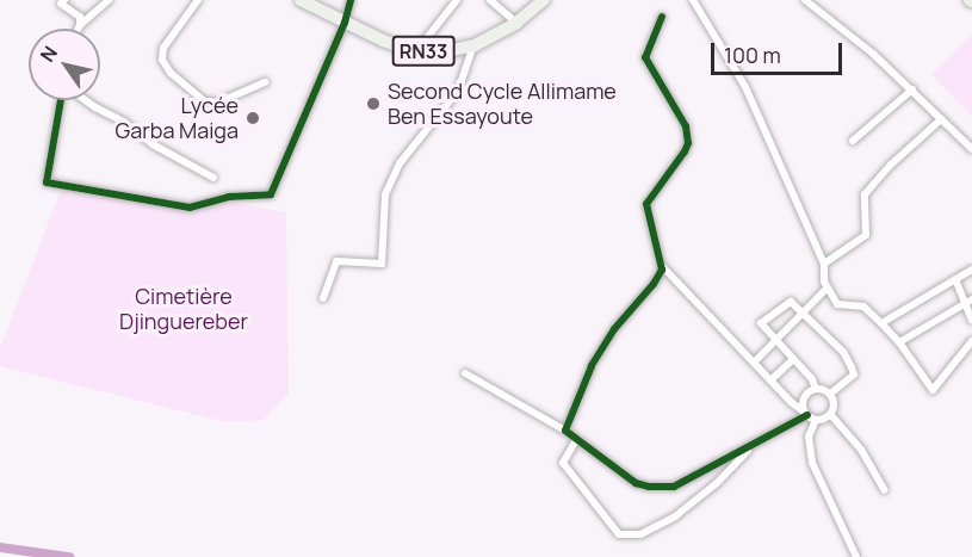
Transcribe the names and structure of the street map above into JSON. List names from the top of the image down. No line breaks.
{"streets":{"main road":["RN33"]},"parks":["Cimetière Djinguereber"],"places":["Second Cycle Allimame Ben Essayoute","Lycée Garba Maiga"],"scale_bar":"100 m","north":"top left"}
